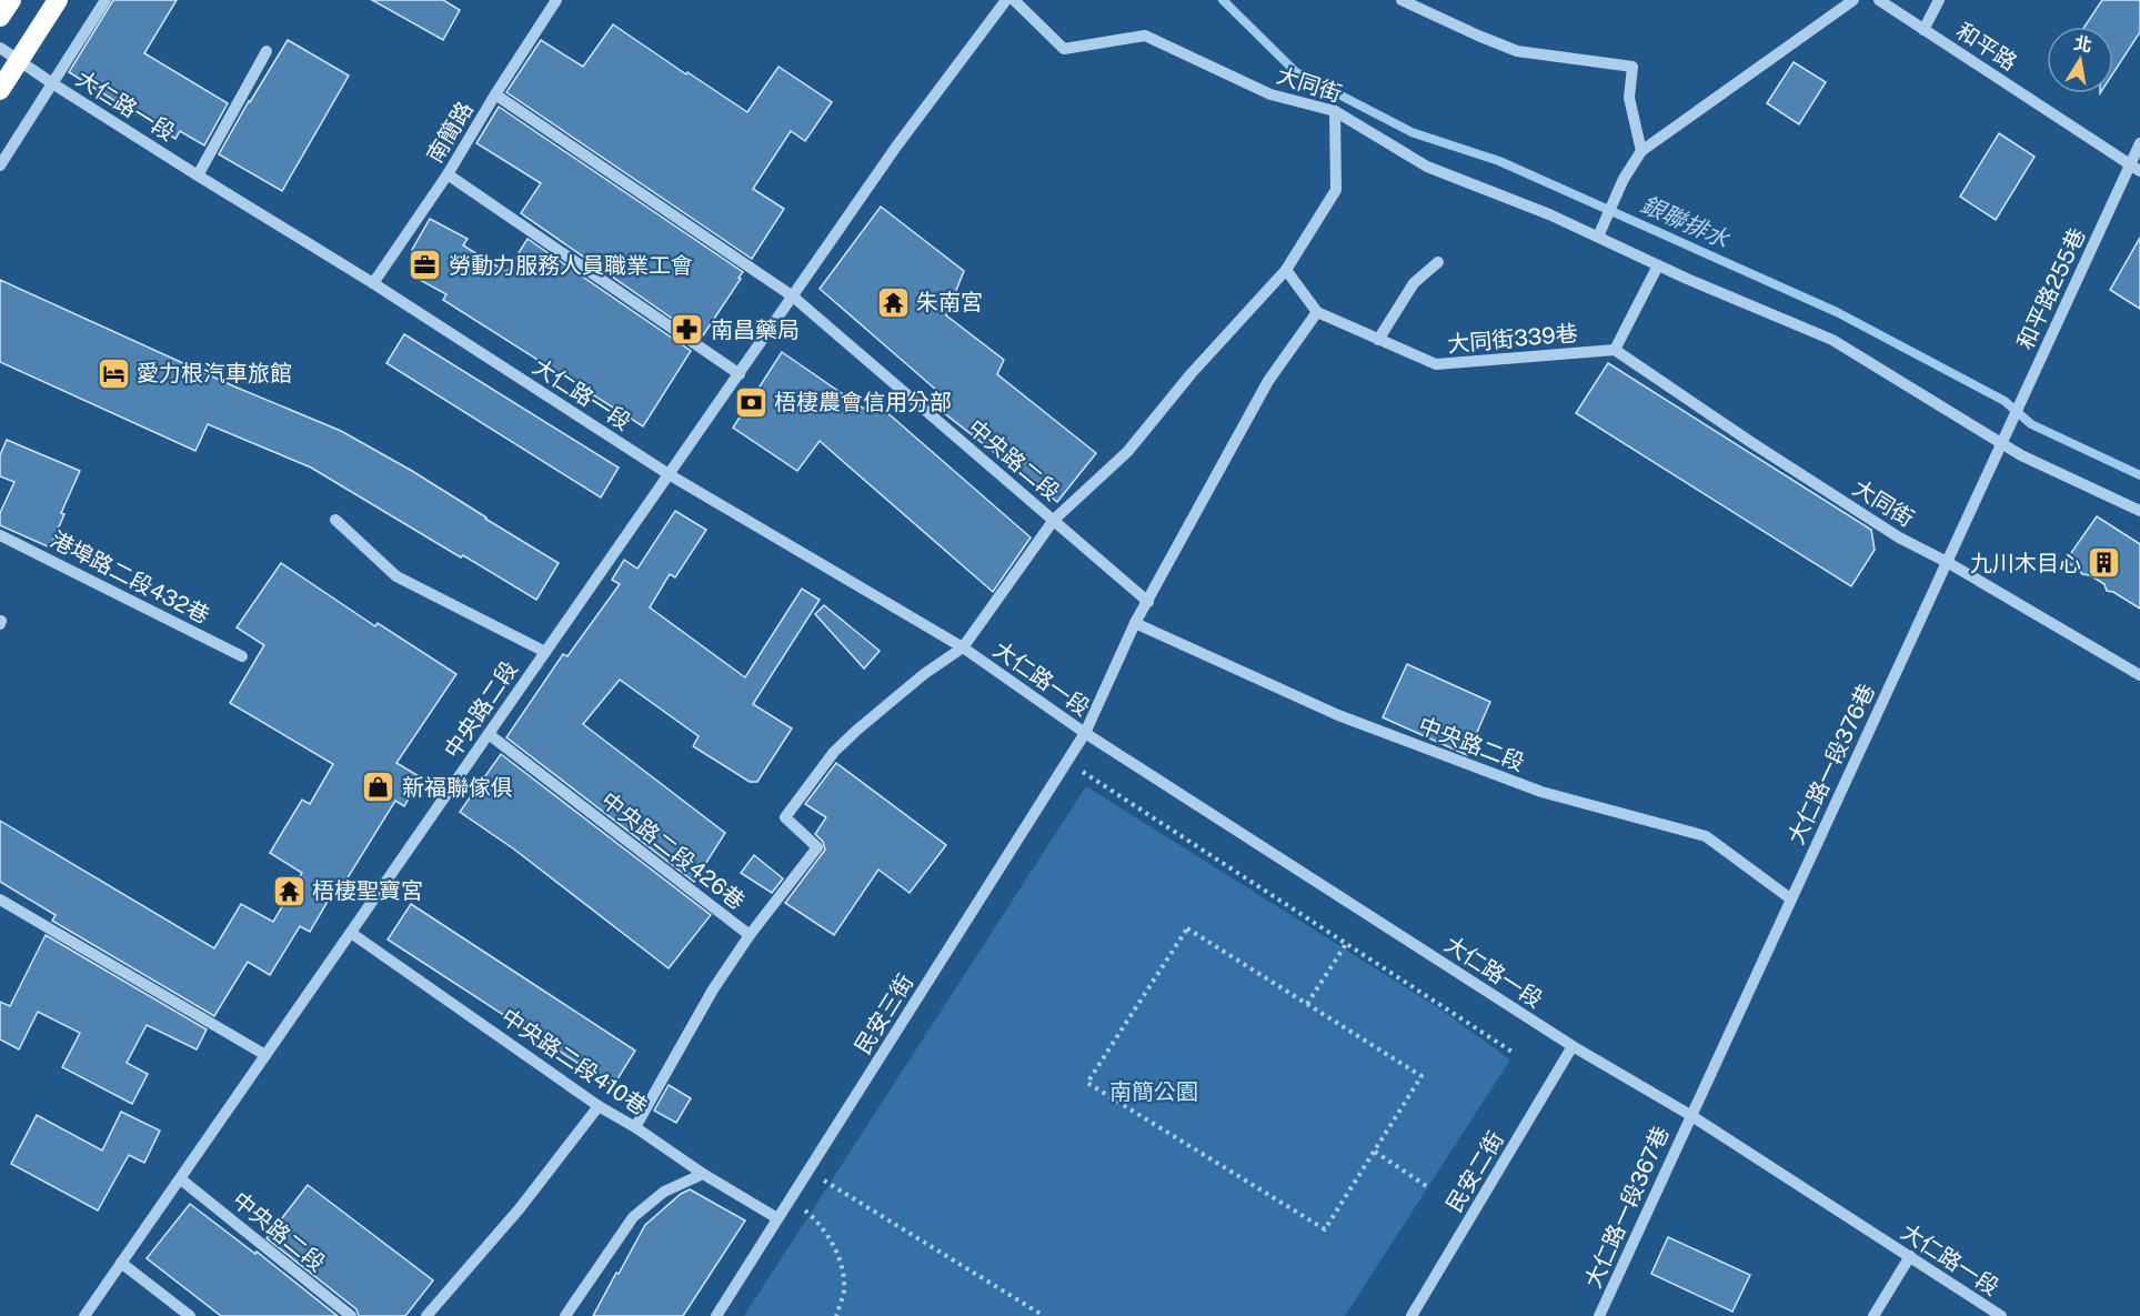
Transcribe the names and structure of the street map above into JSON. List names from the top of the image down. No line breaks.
{"streets":{"street":["和平路","大同街","大仁路一段","南簡路","和平路255巷","大同街339巷","中央路二段","港埠路二段432巷","大仁路一段376巷","中央路二段426巷","民安三街","中央路二段410巷","民安二街","大仁路一段367巷"]},"crossings":[["和平路","和平路255巷"],["大同街","大同街339巷"],["大同街","大仁路一段376巷"],["大仁路一段","南簡路"],["大仁路一段","中央路二段"],["大仁路一段","大仁路一段376巷"],["大仁路一段","民安三街"],["大仁路一段","民安二街"],["大仁路一段","大仁路一段367巷"],["和平路255巷","大仁路一段376巷"],["中央路二段","大仁路一段376巷"],["中央路二段","中央路二段426巷"],["中央路二段","中央路二段410巷"],["大仁路一段376巷","大仁路一段367巷"],["中央路二段426巷","中央路二段410巷"],["民安三街","中央路二段410巷"]],"water":["銀聯排水"],"parks":["南簡公園"],"places":{"office":["勞動力服務人員職業工會"],"temple":["朱南宮","梧棲聖寶宮"],"pharmacy":["南昌藥局"],"hotel":["愛力根汽車旅館"],"bank":["梧棲農會信用分部"],"building":["九川木目心"],"shop":["新福聯傢俱"]},"north":"top"}
